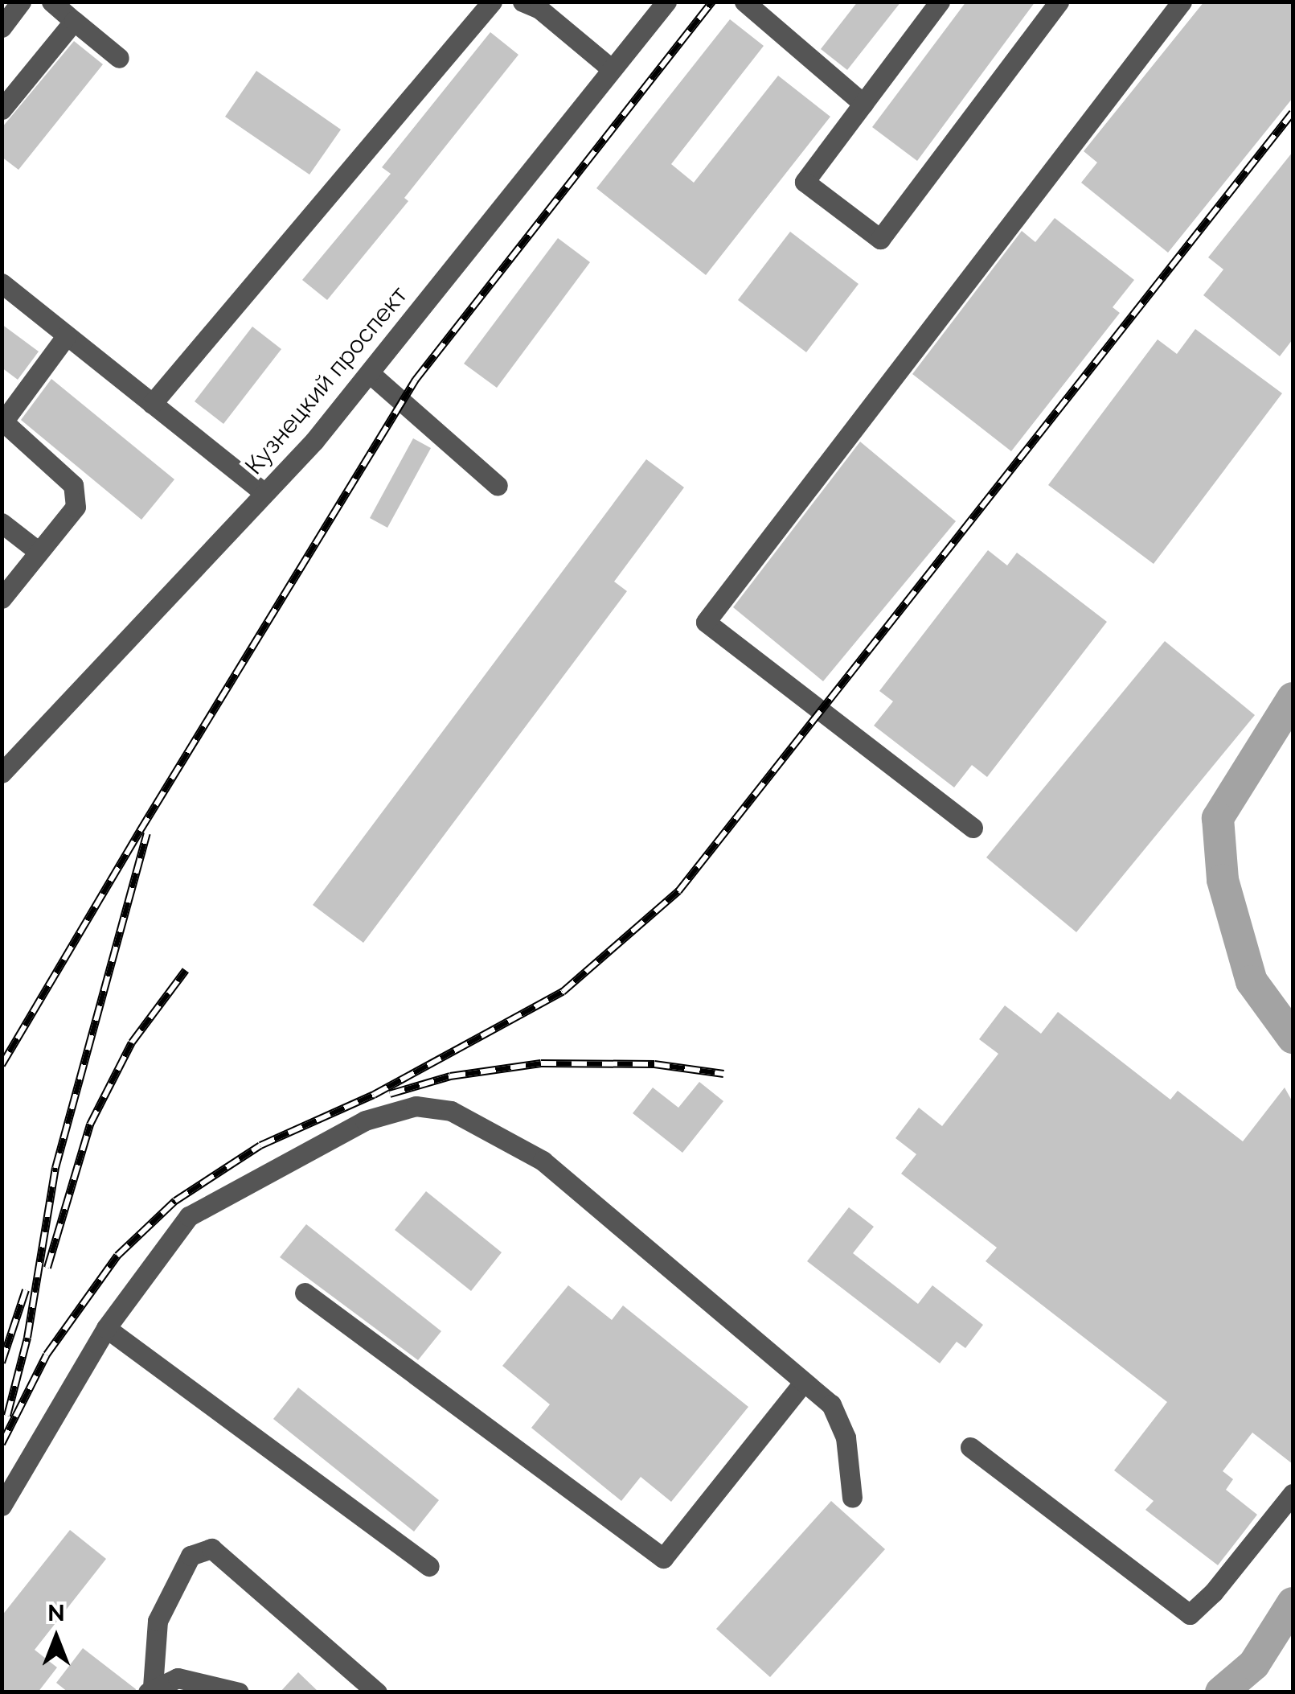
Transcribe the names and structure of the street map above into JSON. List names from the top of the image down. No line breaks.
{"streets":{"street":["Кузнецкий проспект"]},"north":"top"}
